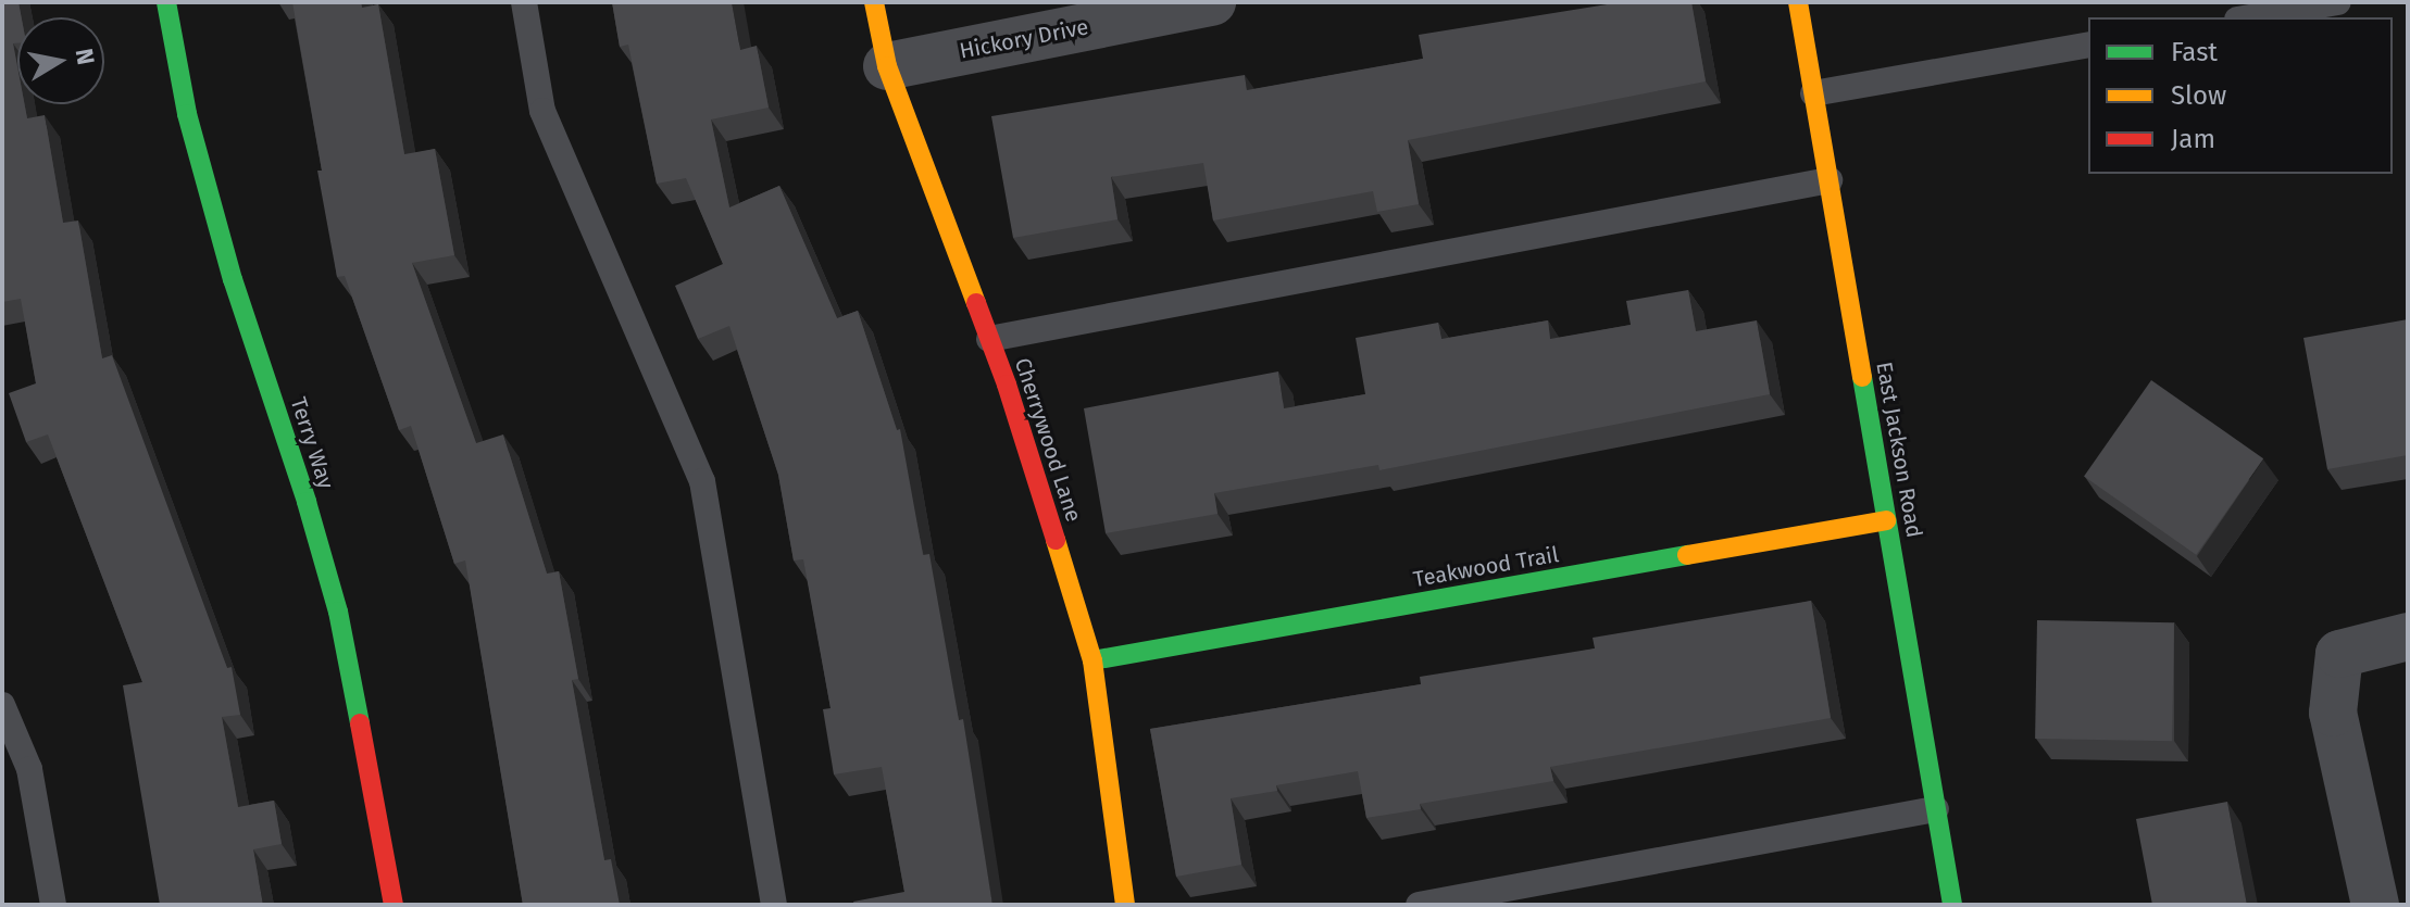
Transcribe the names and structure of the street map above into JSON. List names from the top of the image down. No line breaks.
{"streets":{"street":["Hickory Drive","Cherrywood Lane","Terry Way","East Jackson Road","Teakwood Trail"]},"crossings":[["Hickory Drive","Cherrywood Lane"],["Cherrywood Lane","Teakwood Trail"],["East Jackson Road","Teakwood Trail"]],"legend":["Fast","Slow","Jam"],"north":"right"}
